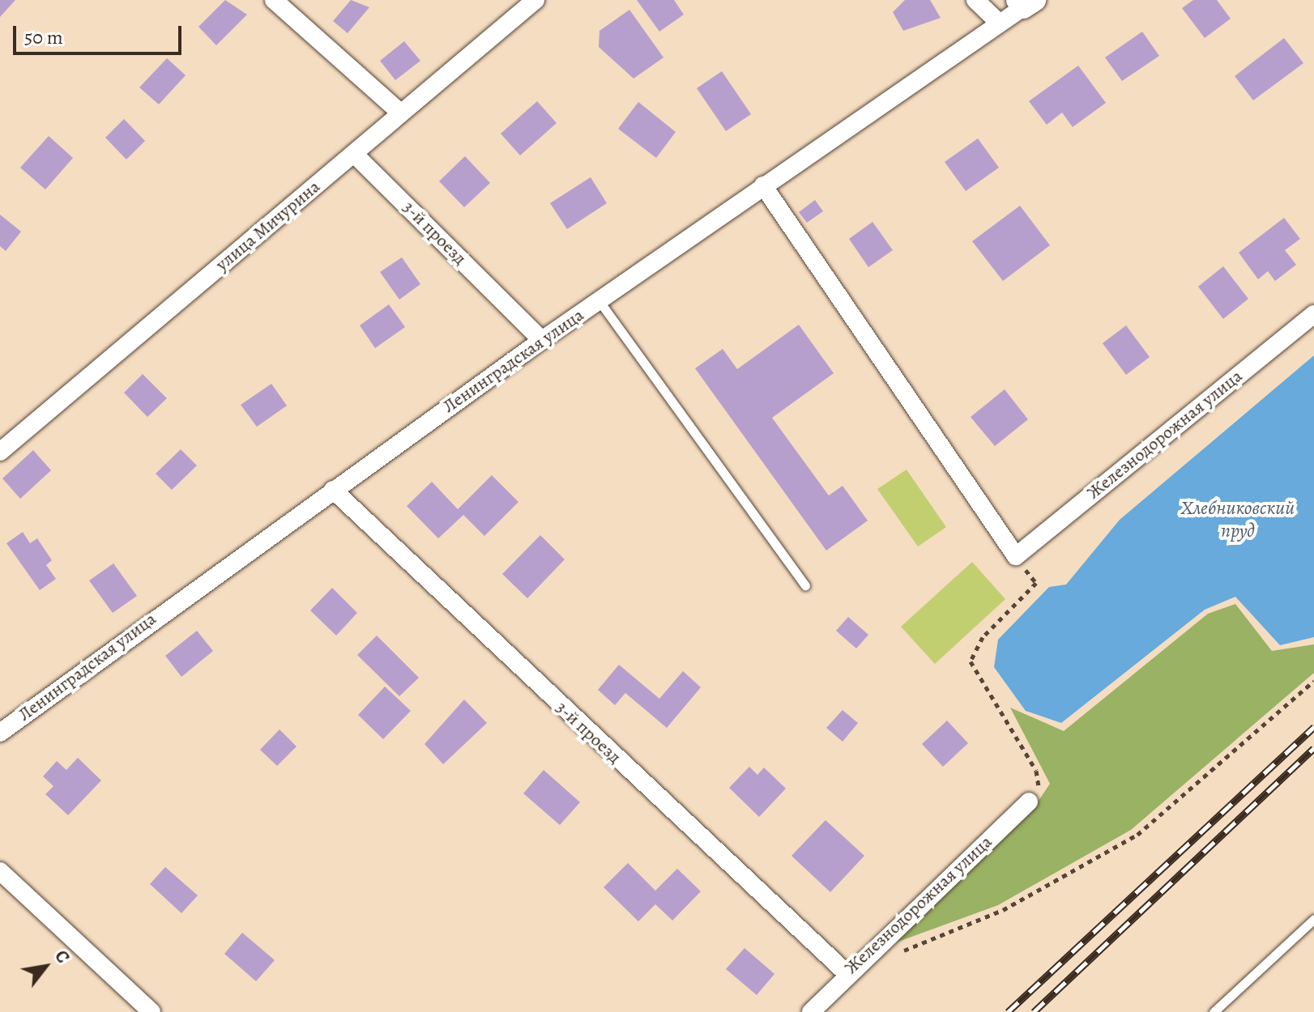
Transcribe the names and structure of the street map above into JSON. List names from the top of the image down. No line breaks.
{"streets":{"street":["улица Мичурина","3-й проезд","Ленинградская улица","Железнодорожная улица"]},"crossings":[["улица Мичурина","3-й проезд"],["3-й проезд","Ленинградская улица"],["3-й проезд","Железнодорожная улица"]],"water":["Хлебниковский пруд"],"scale_bar":"50 m","north":"top right"}
